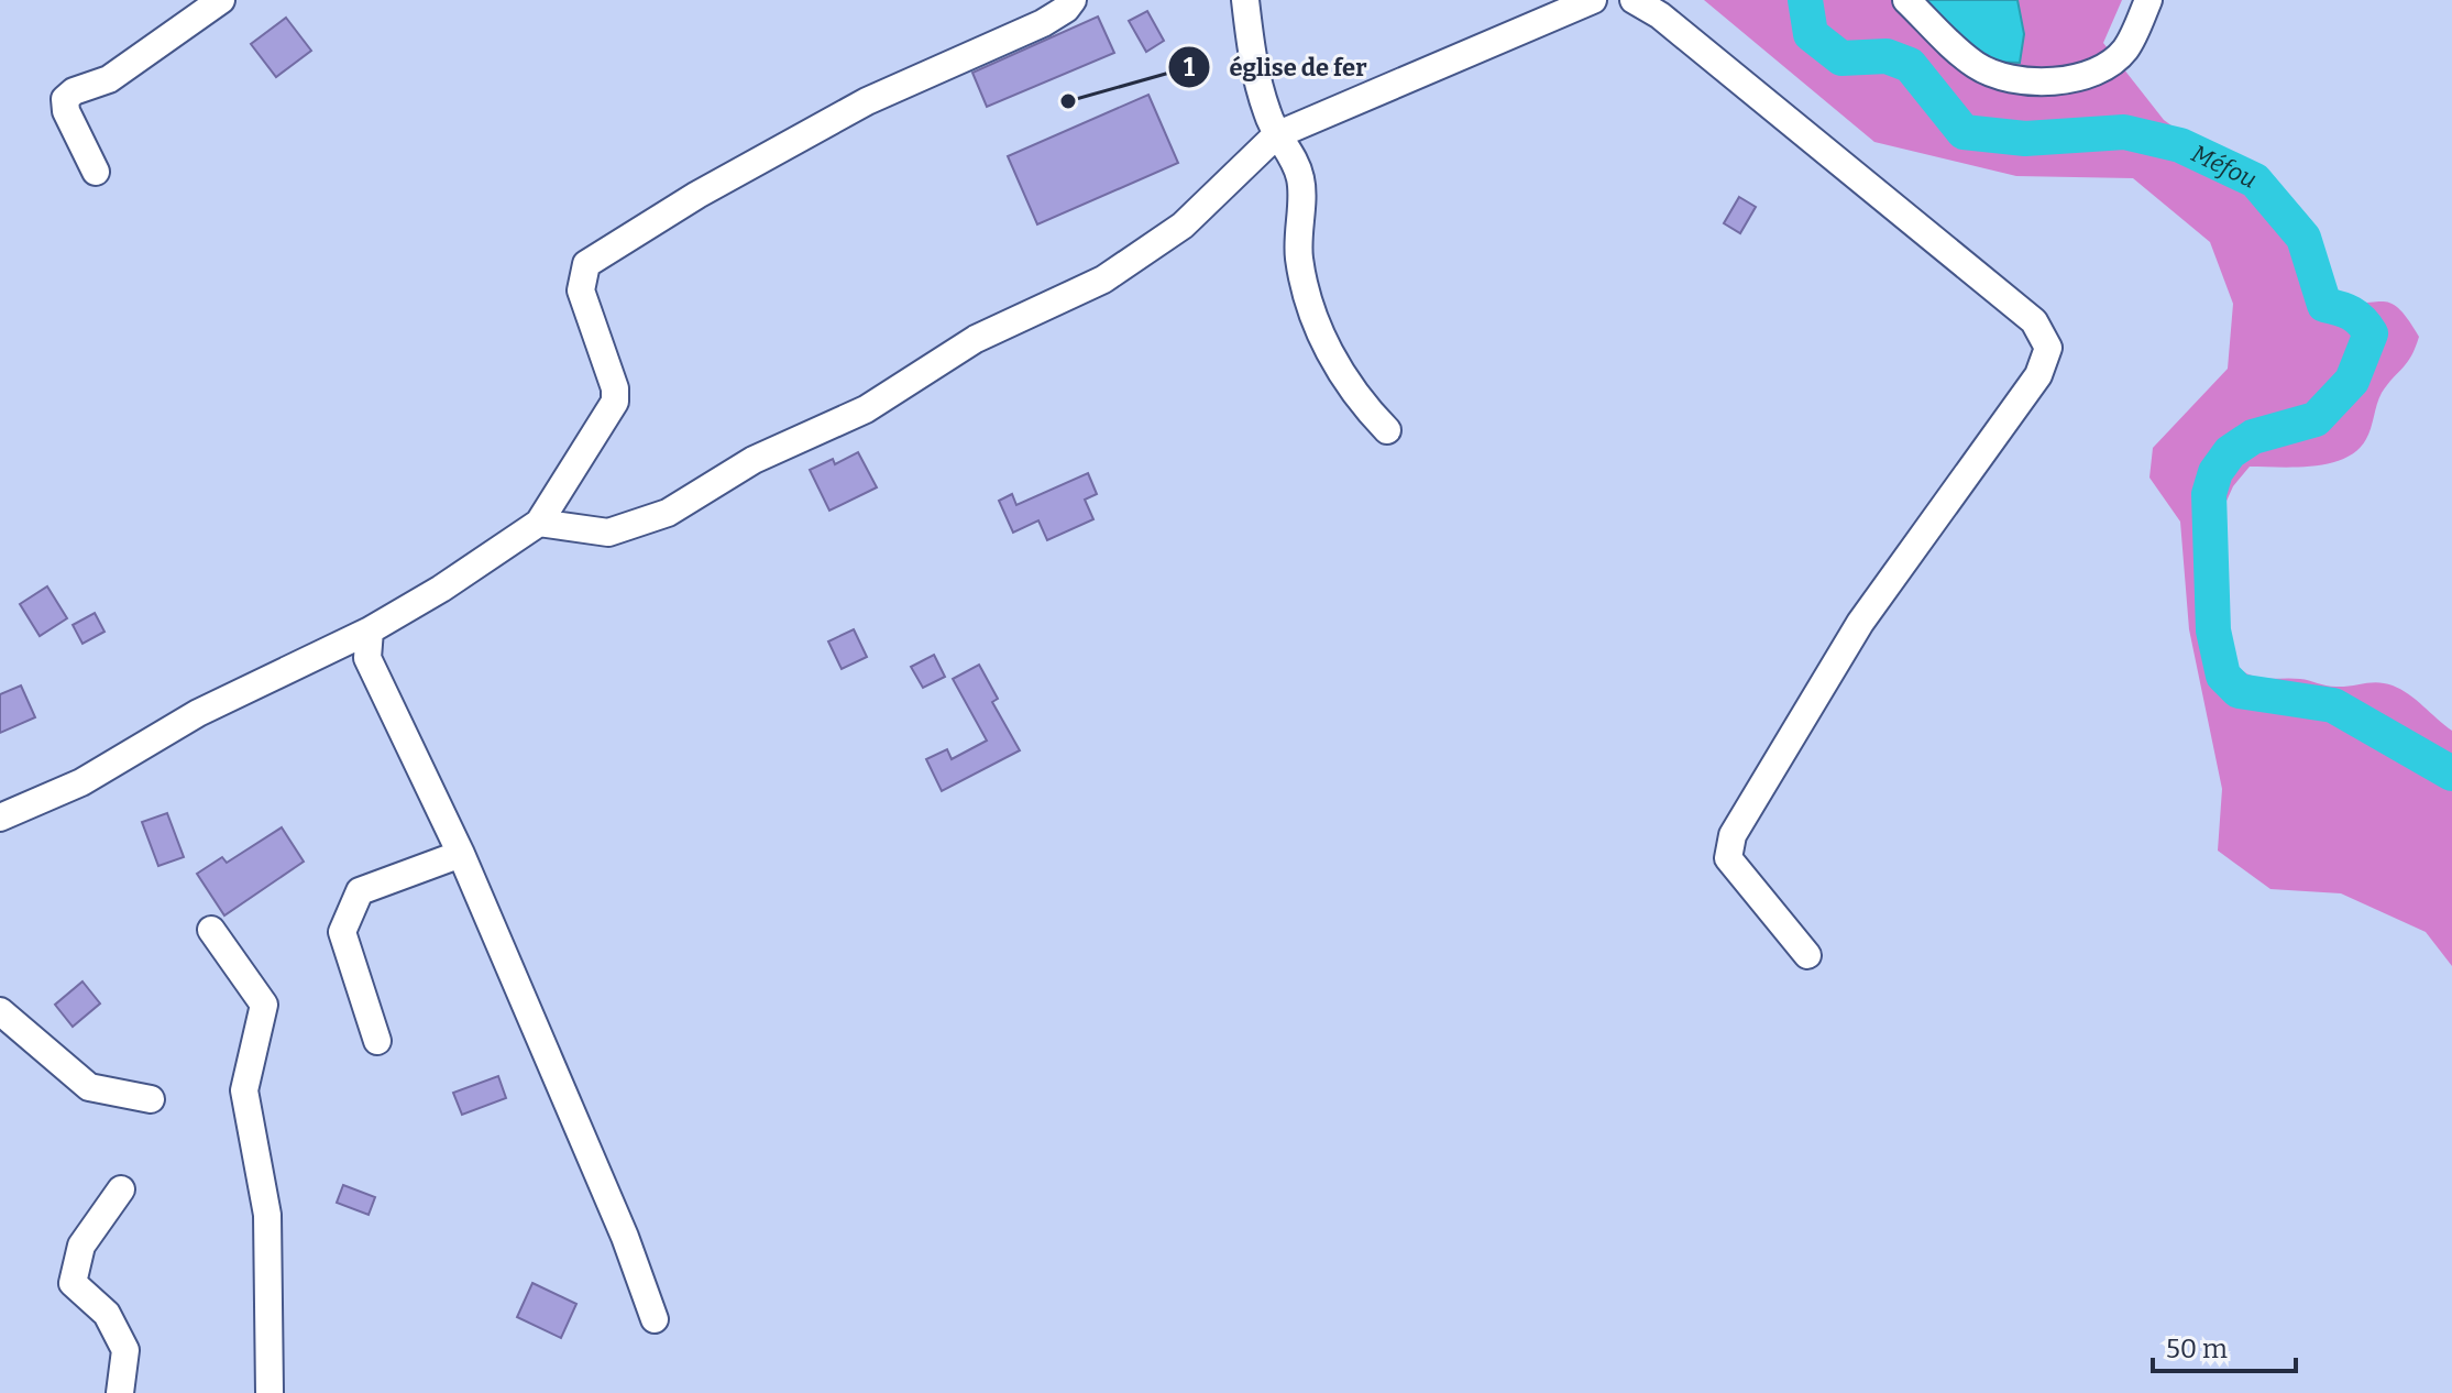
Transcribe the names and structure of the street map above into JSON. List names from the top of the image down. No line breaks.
{"water":["Méfou"],"places":["église de fer"],"scale_bar":"50 m"}
